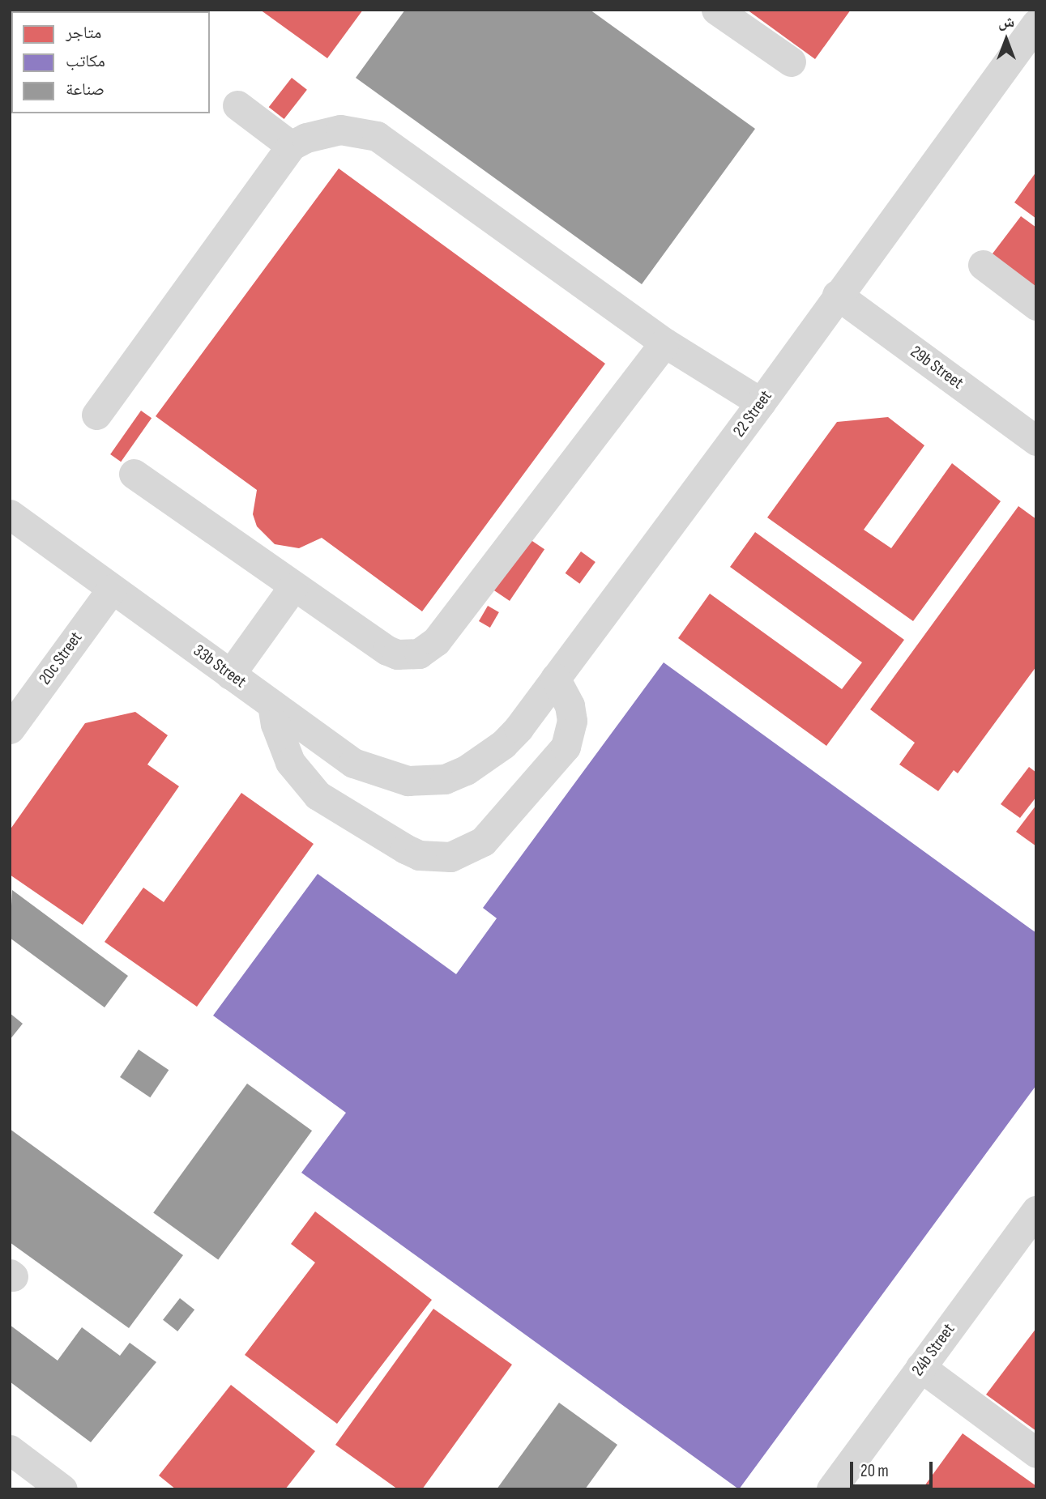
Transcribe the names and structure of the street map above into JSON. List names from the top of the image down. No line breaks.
{"streets":{"street":["29b Street","22 Street","20c Street","33b Street","24b Street"]},"crossings":[["29b Street","22 Street"],["22 Street","33b Street"],["20c Street","33b Street"]],"legend":["متاجر","مكاتب","صناعة"],"scale_bar":"20 m","north":"top"}
